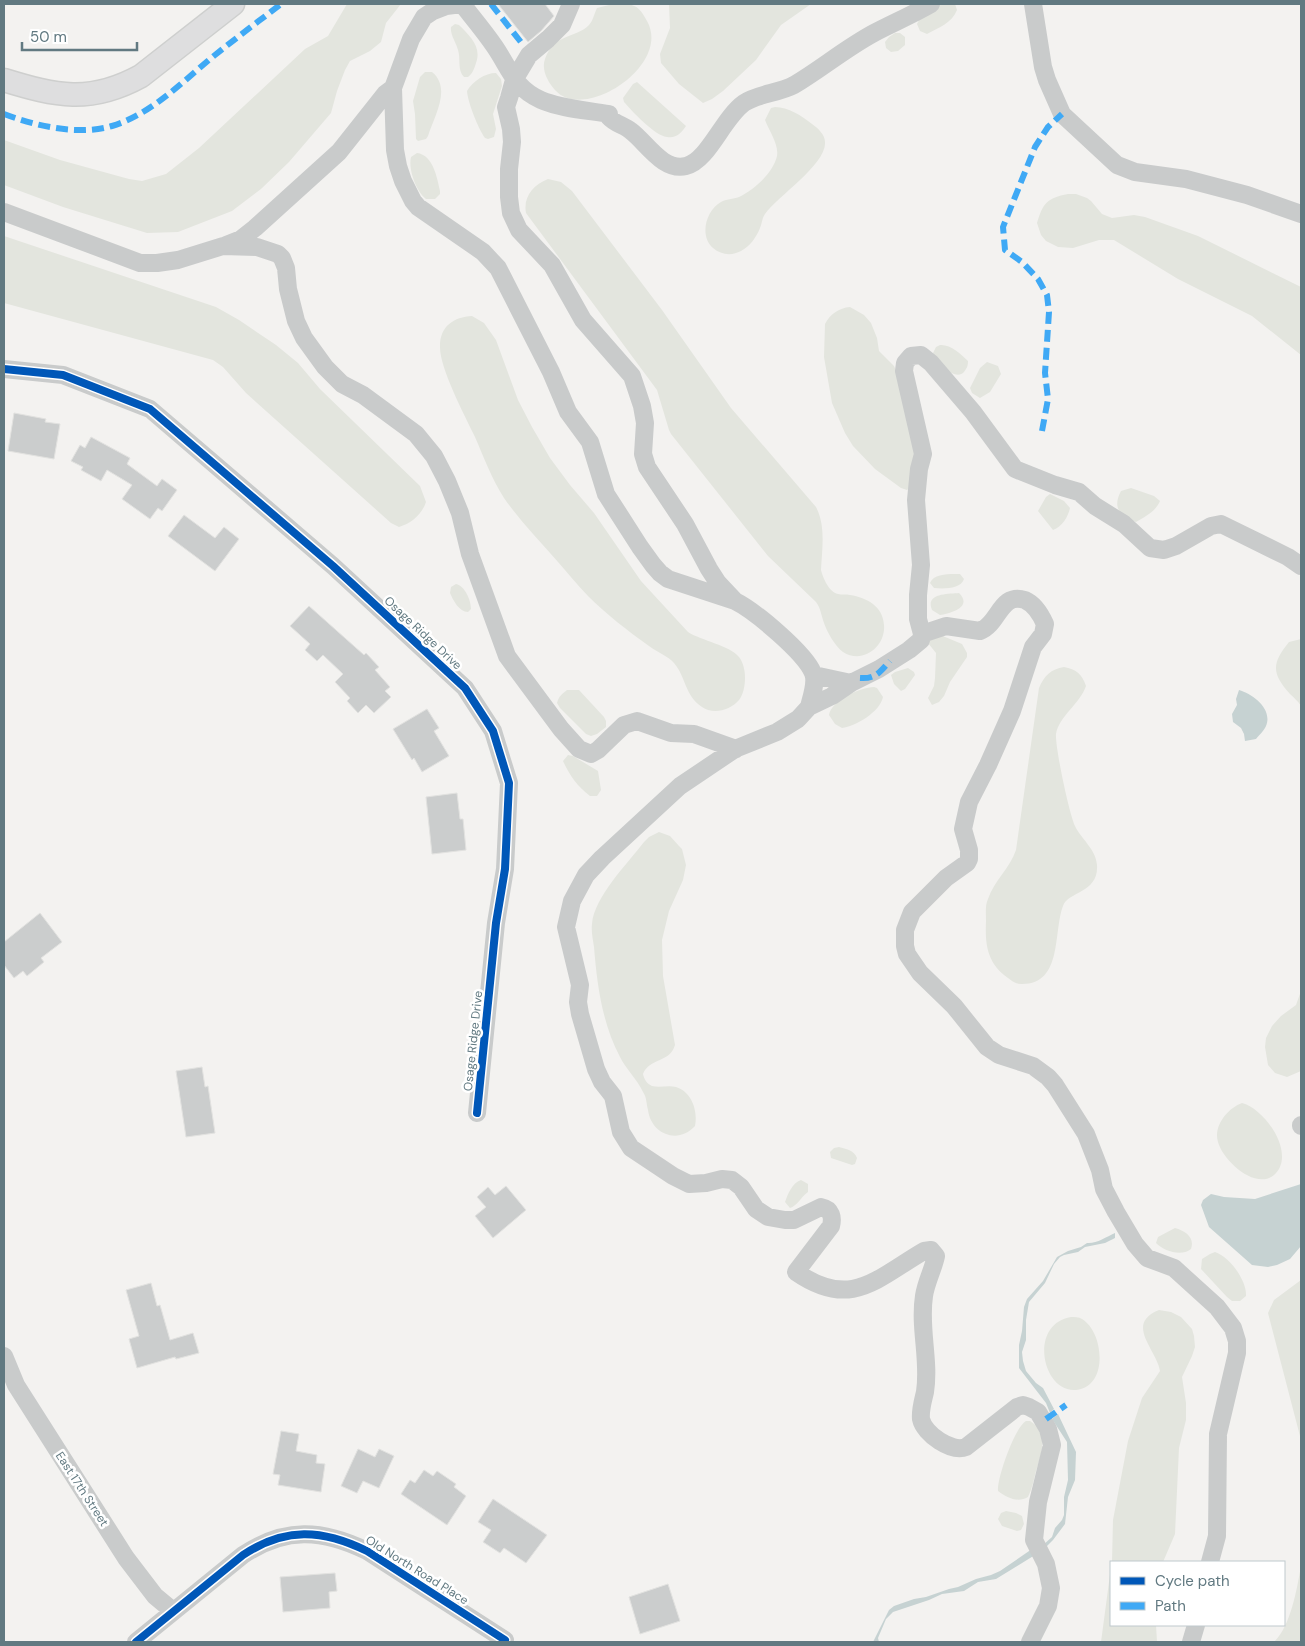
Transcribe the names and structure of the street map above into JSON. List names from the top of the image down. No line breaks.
{"streets":{"street":["Osage Ridge Drive","East 17th Street","Old North Road Place"]},"crossings":[["East 17th Street","Old North Road Place"]],"legend":["Cycle path","Path"],"scale_bar":"50 m"}
